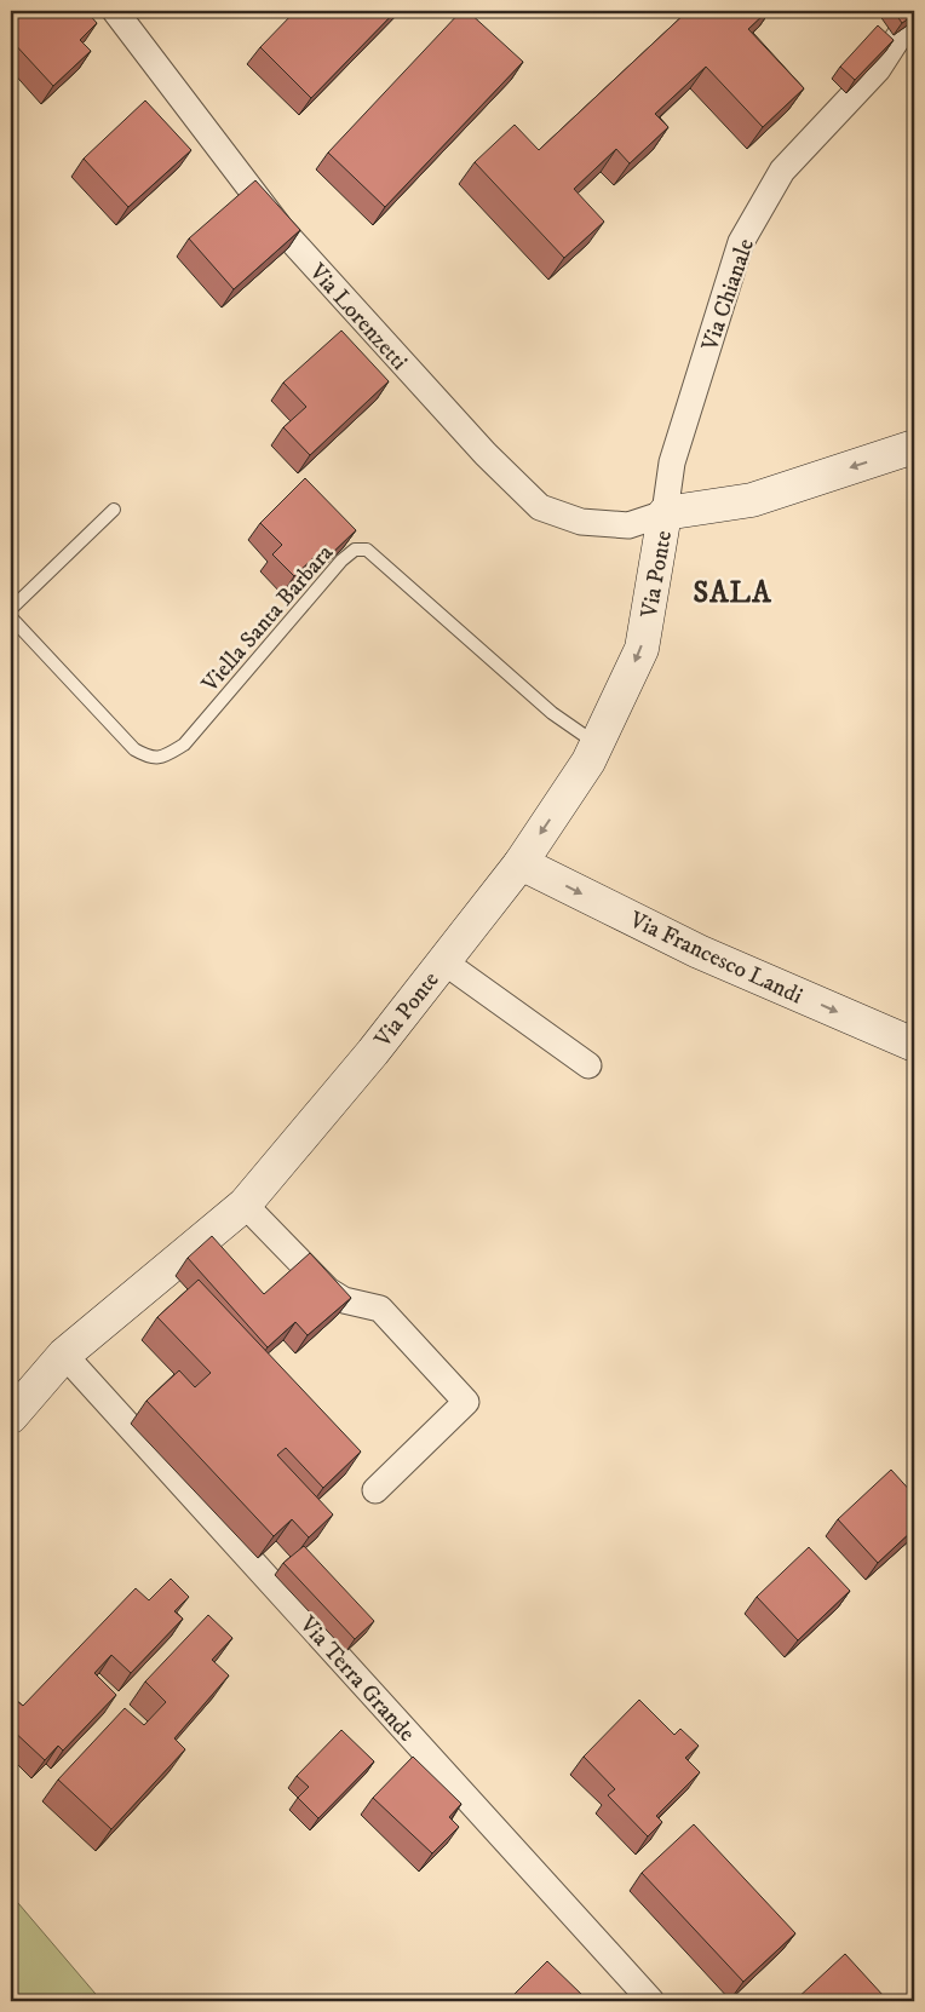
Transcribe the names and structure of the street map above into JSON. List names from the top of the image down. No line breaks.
{"streets":{"street":["Via Chianale","Via Lorenzetti","Via Ponte","Via Francesco Landi","Via Terra Grande"],"lane":["Viella Santa Barbara"]},"crossings":[["Via Chianale","Via Lorenzetti"],["Via Chianale","Via Ponte"],["Via Lorenzetti","Via Ponte"],["Via Ponte","Viella Santa Barbara"],["Via Ponte","Via Francesco Landi"],["Via Ponte","Via Terra Grande"]],"districts":["SALA"]}
